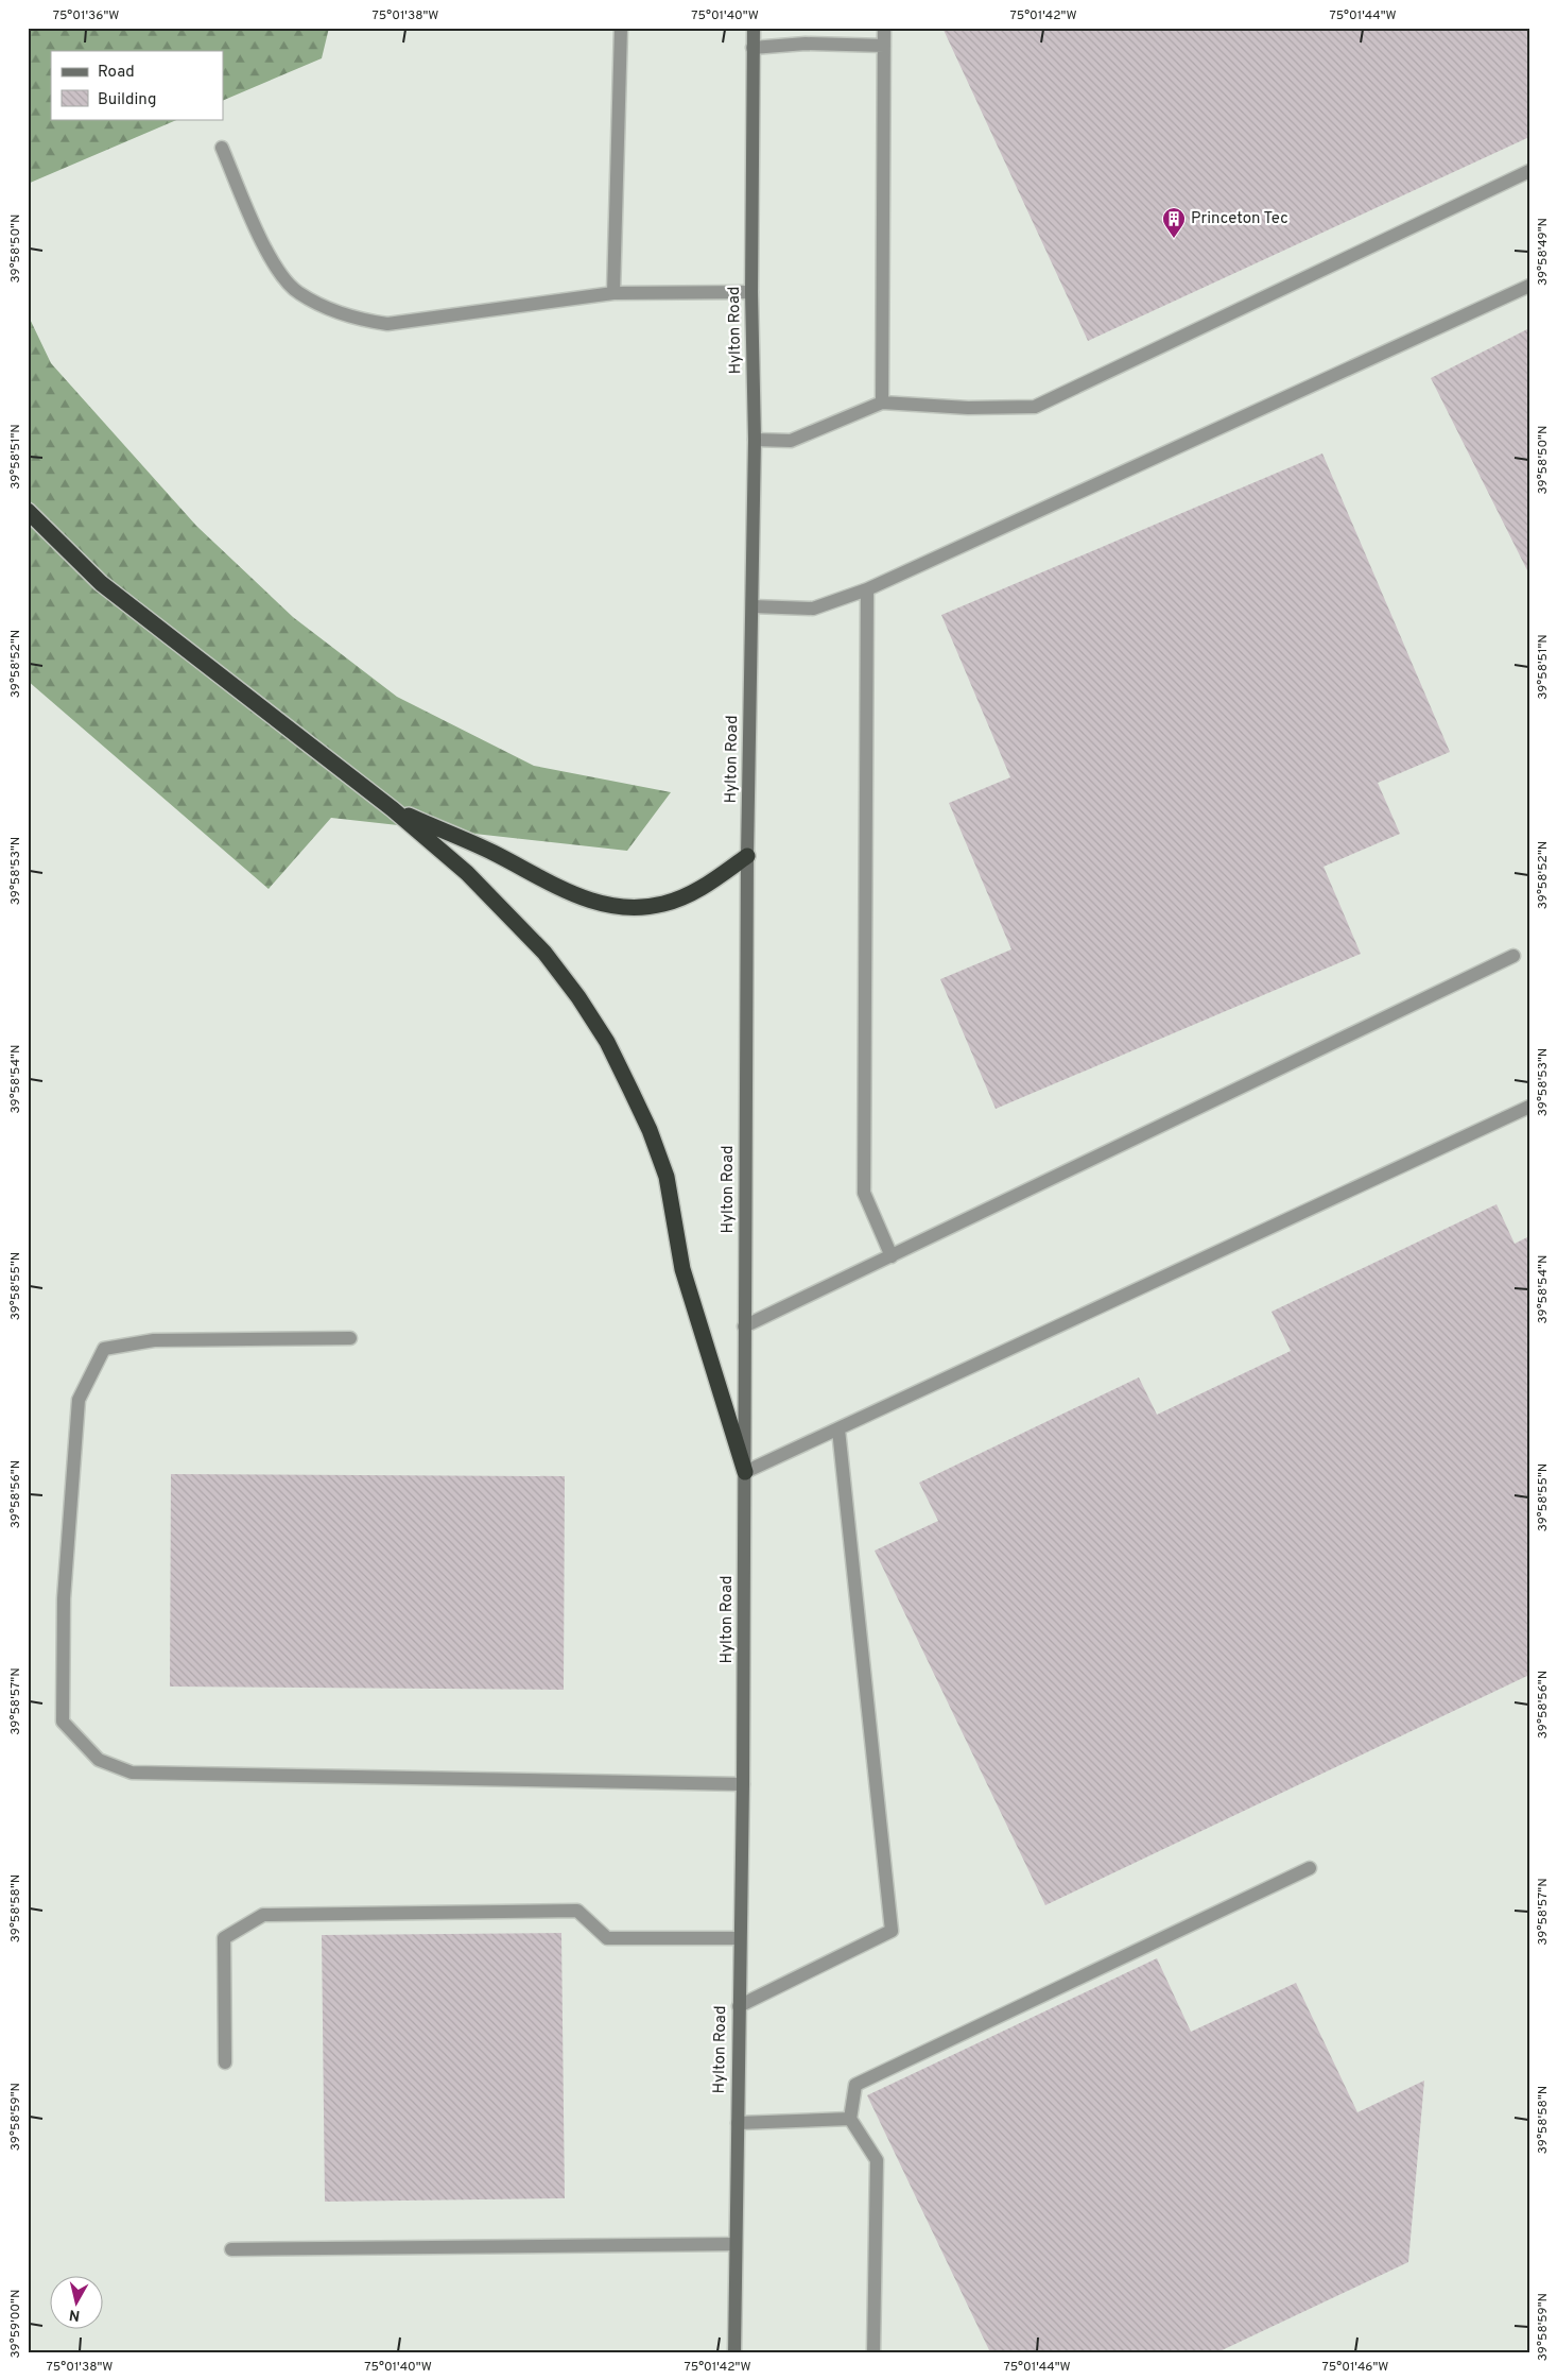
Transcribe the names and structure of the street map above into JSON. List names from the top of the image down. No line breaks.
{"streets":{"street":["Hylton Road"]},"places":{"building":["Princeton Tec"]},"legend":["Road","Building"],"north":"bottom","coordinates":["75°01'36\"W","75°01'38\"W","75°01'40\"W","75°01'42\"W","75°01'44\"W","39°58'50\"N","39°58'49\"N","39°58'51\"N","39°58'52\"N","39°58'53\"N","39°58'54\"N","39°58'55\"N","39°58'56\"N","39°58'57\"N","39°58'58\"N","39°58'59\"N","39°59'00\"N","75°01'46\"W"]}
